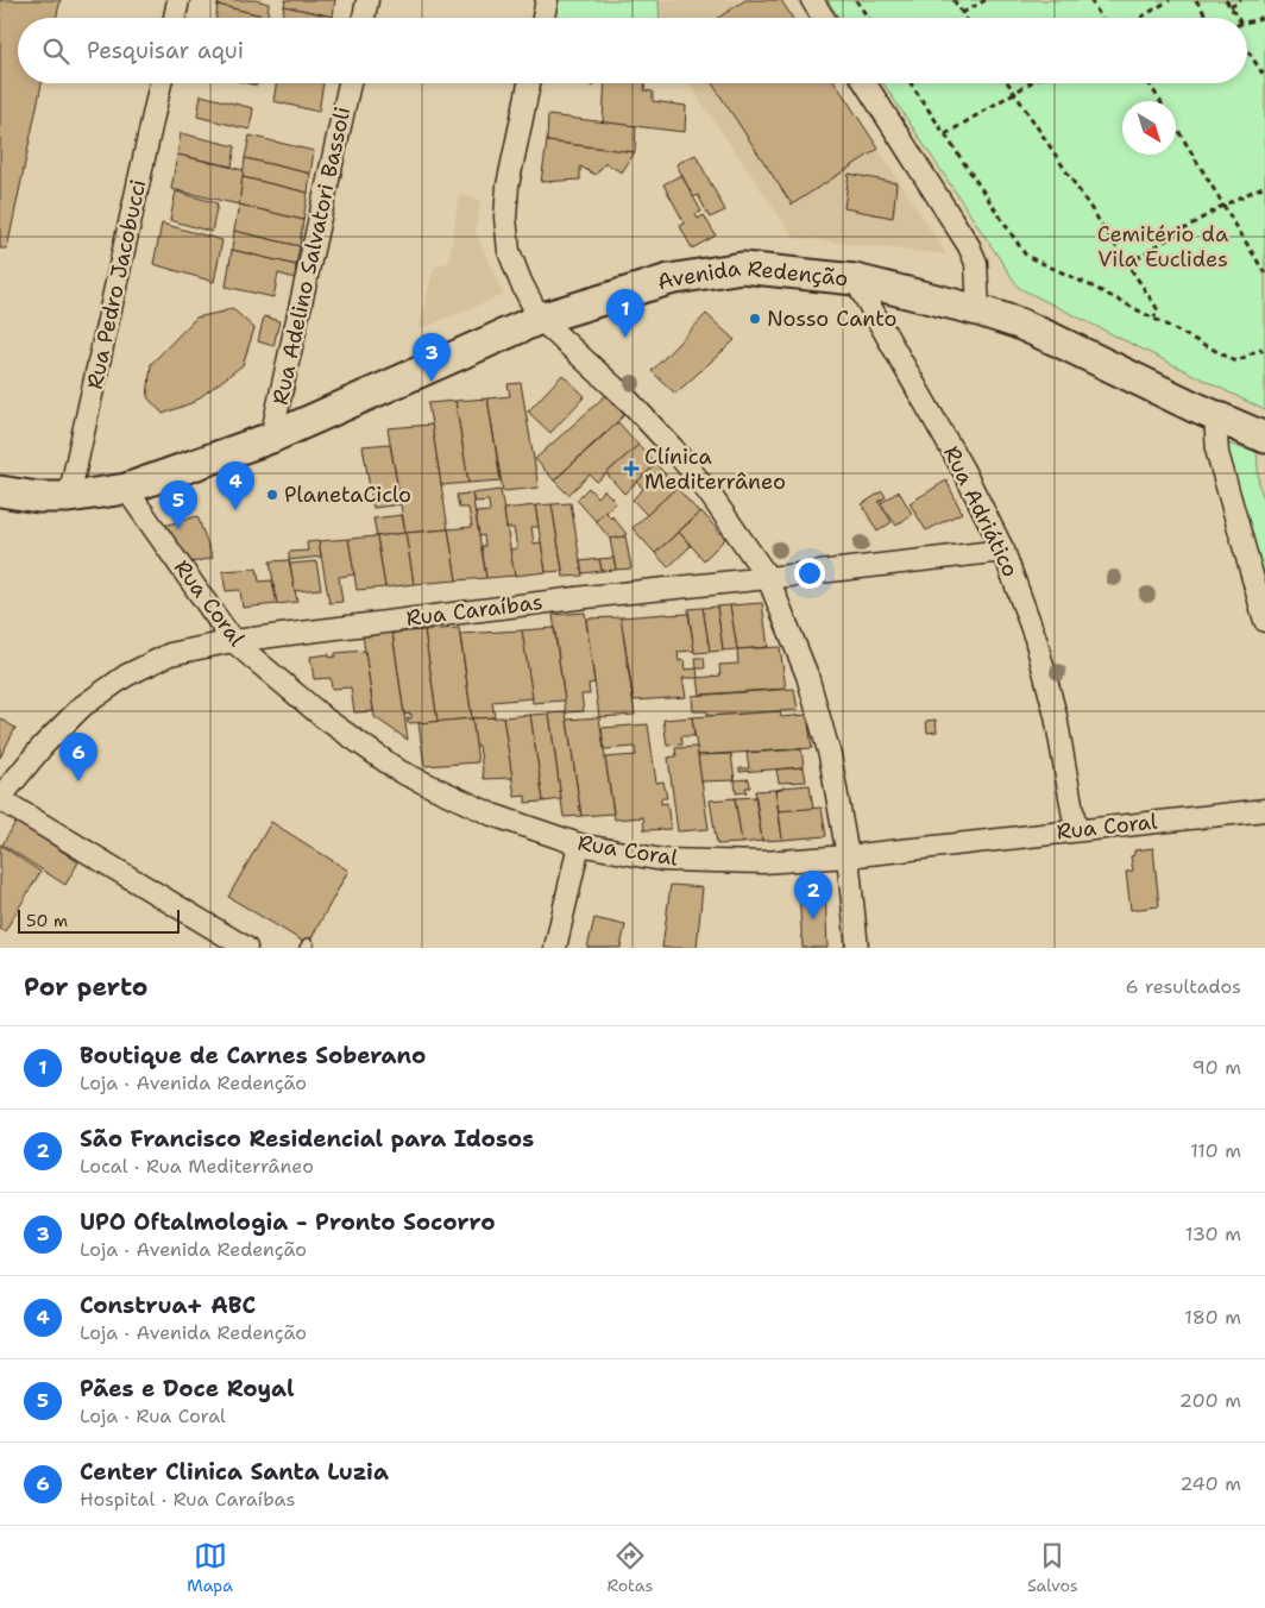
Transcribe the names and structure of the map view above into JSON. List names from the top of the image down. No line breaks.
{"streets":{"street":["Rua Adelino Salvatori Bassoli","Avenida Redenção","Rua Pedro Jacobucci","Rua Adriático","Rua Coral","Rua Caraíbas"]},"crossings":[["Rua Adelino Salvatori Bassoli","Avenida Redenção"],["Avenida Redenção","Rua Pedro Jacobucci"],["Avenida Redenção","Rua Adriático"],["Avenida Redenção","Rua Coral"],["Rua Adriático","Rua Coral"],["Rua Adriático","Rua Caraíbas"],["Rua Coral","Rua Caraíbas"]],"parks":["Cemitério da Vila Euclides"],"places":{"other":["Nosso Canto","PlanetaCiclo"],"health":["Clínica Mediterrâneo"]},"scale_bar":"50 m","north":"bottom right","page":{"search":"Pesquisar aqui","pins":["1","3","4","5","6","2"],"scale":"50 m","heading":["Por perto","6 resultados"],"list":[{"mark":"1","name":"Boutique de Carnes Soberano","note":"Loja · Avenida Redenção","value":"90 m"},{"mark":"2","name":"São Francisco Residencial para Idosos","note":"Local · Rua Mediterrâneo","value":"110 m"},{"mark":"3","name":"UPO Oftalmologia - Pronto Socorro","note":"Loja · Avenida Redenção","value":"130 m"},{"mark":"4","name":"Construa+ ABC","note":"Loja · Avenida Redenção","value":"180 m"},{"mark":"5","name":"Pães e Doce Royal","note":"Loja · Rua Coral","value":"200 m"},{"mark":"6","name":"Center Clinica Santa Luzia","note":"Hospital · Rua Caraíbas","value":"240 m"}],"nav":["Mapa","Rotas","Salvos"]}}
